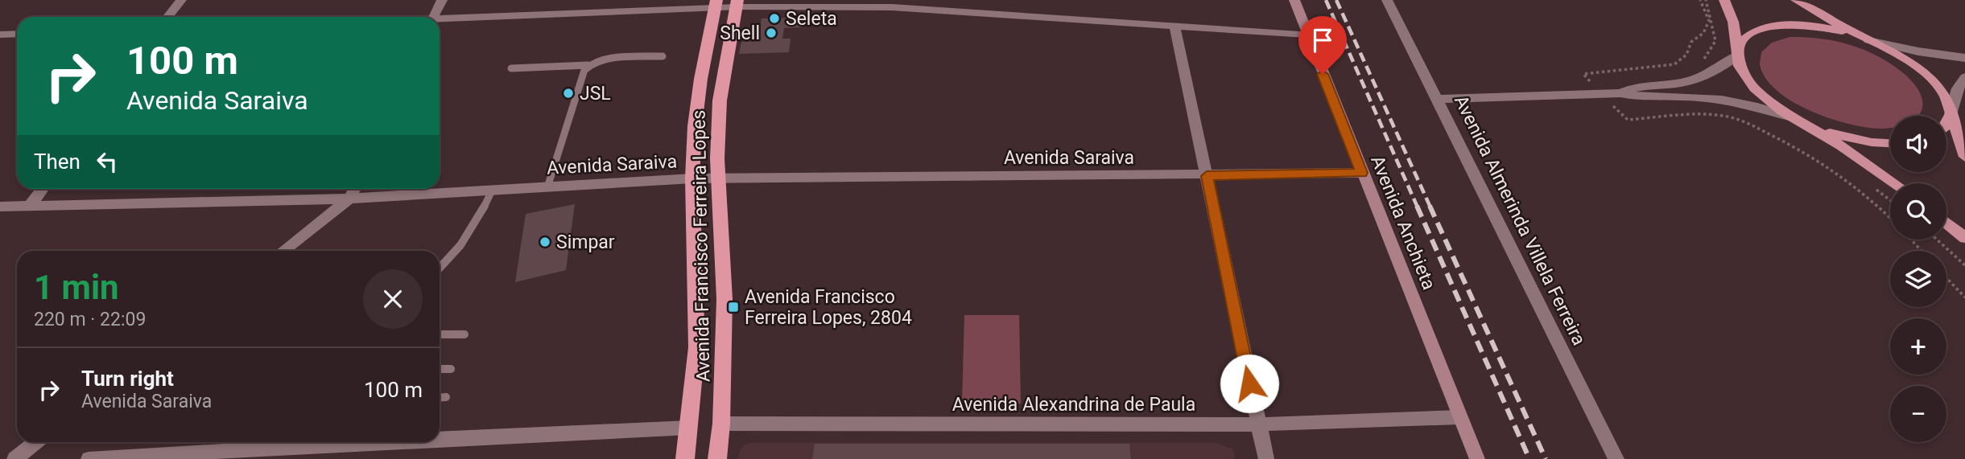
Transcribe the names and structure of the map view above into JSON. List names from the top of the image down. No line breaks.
{"streets":{"highway":["Avenida Francisco Ferreira Lopes"],"main road":["Avenida Anchieta"],"street":["Avenida Saraiva","Avenida Almerinda Villela Ferreira","Avenida Alexandrina de Paula"]},"crossings":[["Avenida Saraiva","Avenida Anchieta"],["Avenida Saraiva","Avenida Francisco Ferreira Lopes"],["Avenida Anchieta","Avenida Alexandrina de Paula"],["Avenida Francisco Ferreira Lopes","Avenida Alexandrina de Paula"]],"places":{"other":["Seleta","Shell","JSL","Simpar"],"transit":["Avenida Francisco Ferreira Lopes, 2804"]},"page":{"turn":["100 m","Avenida Saraiva"],"map_buttons":["+","−"],"then":"Then","heading":["1 min","220 m · 22:09"],"list":[{"name":"Turn right","note":"Avenida Saraiva","value":"100 m"}]}}
